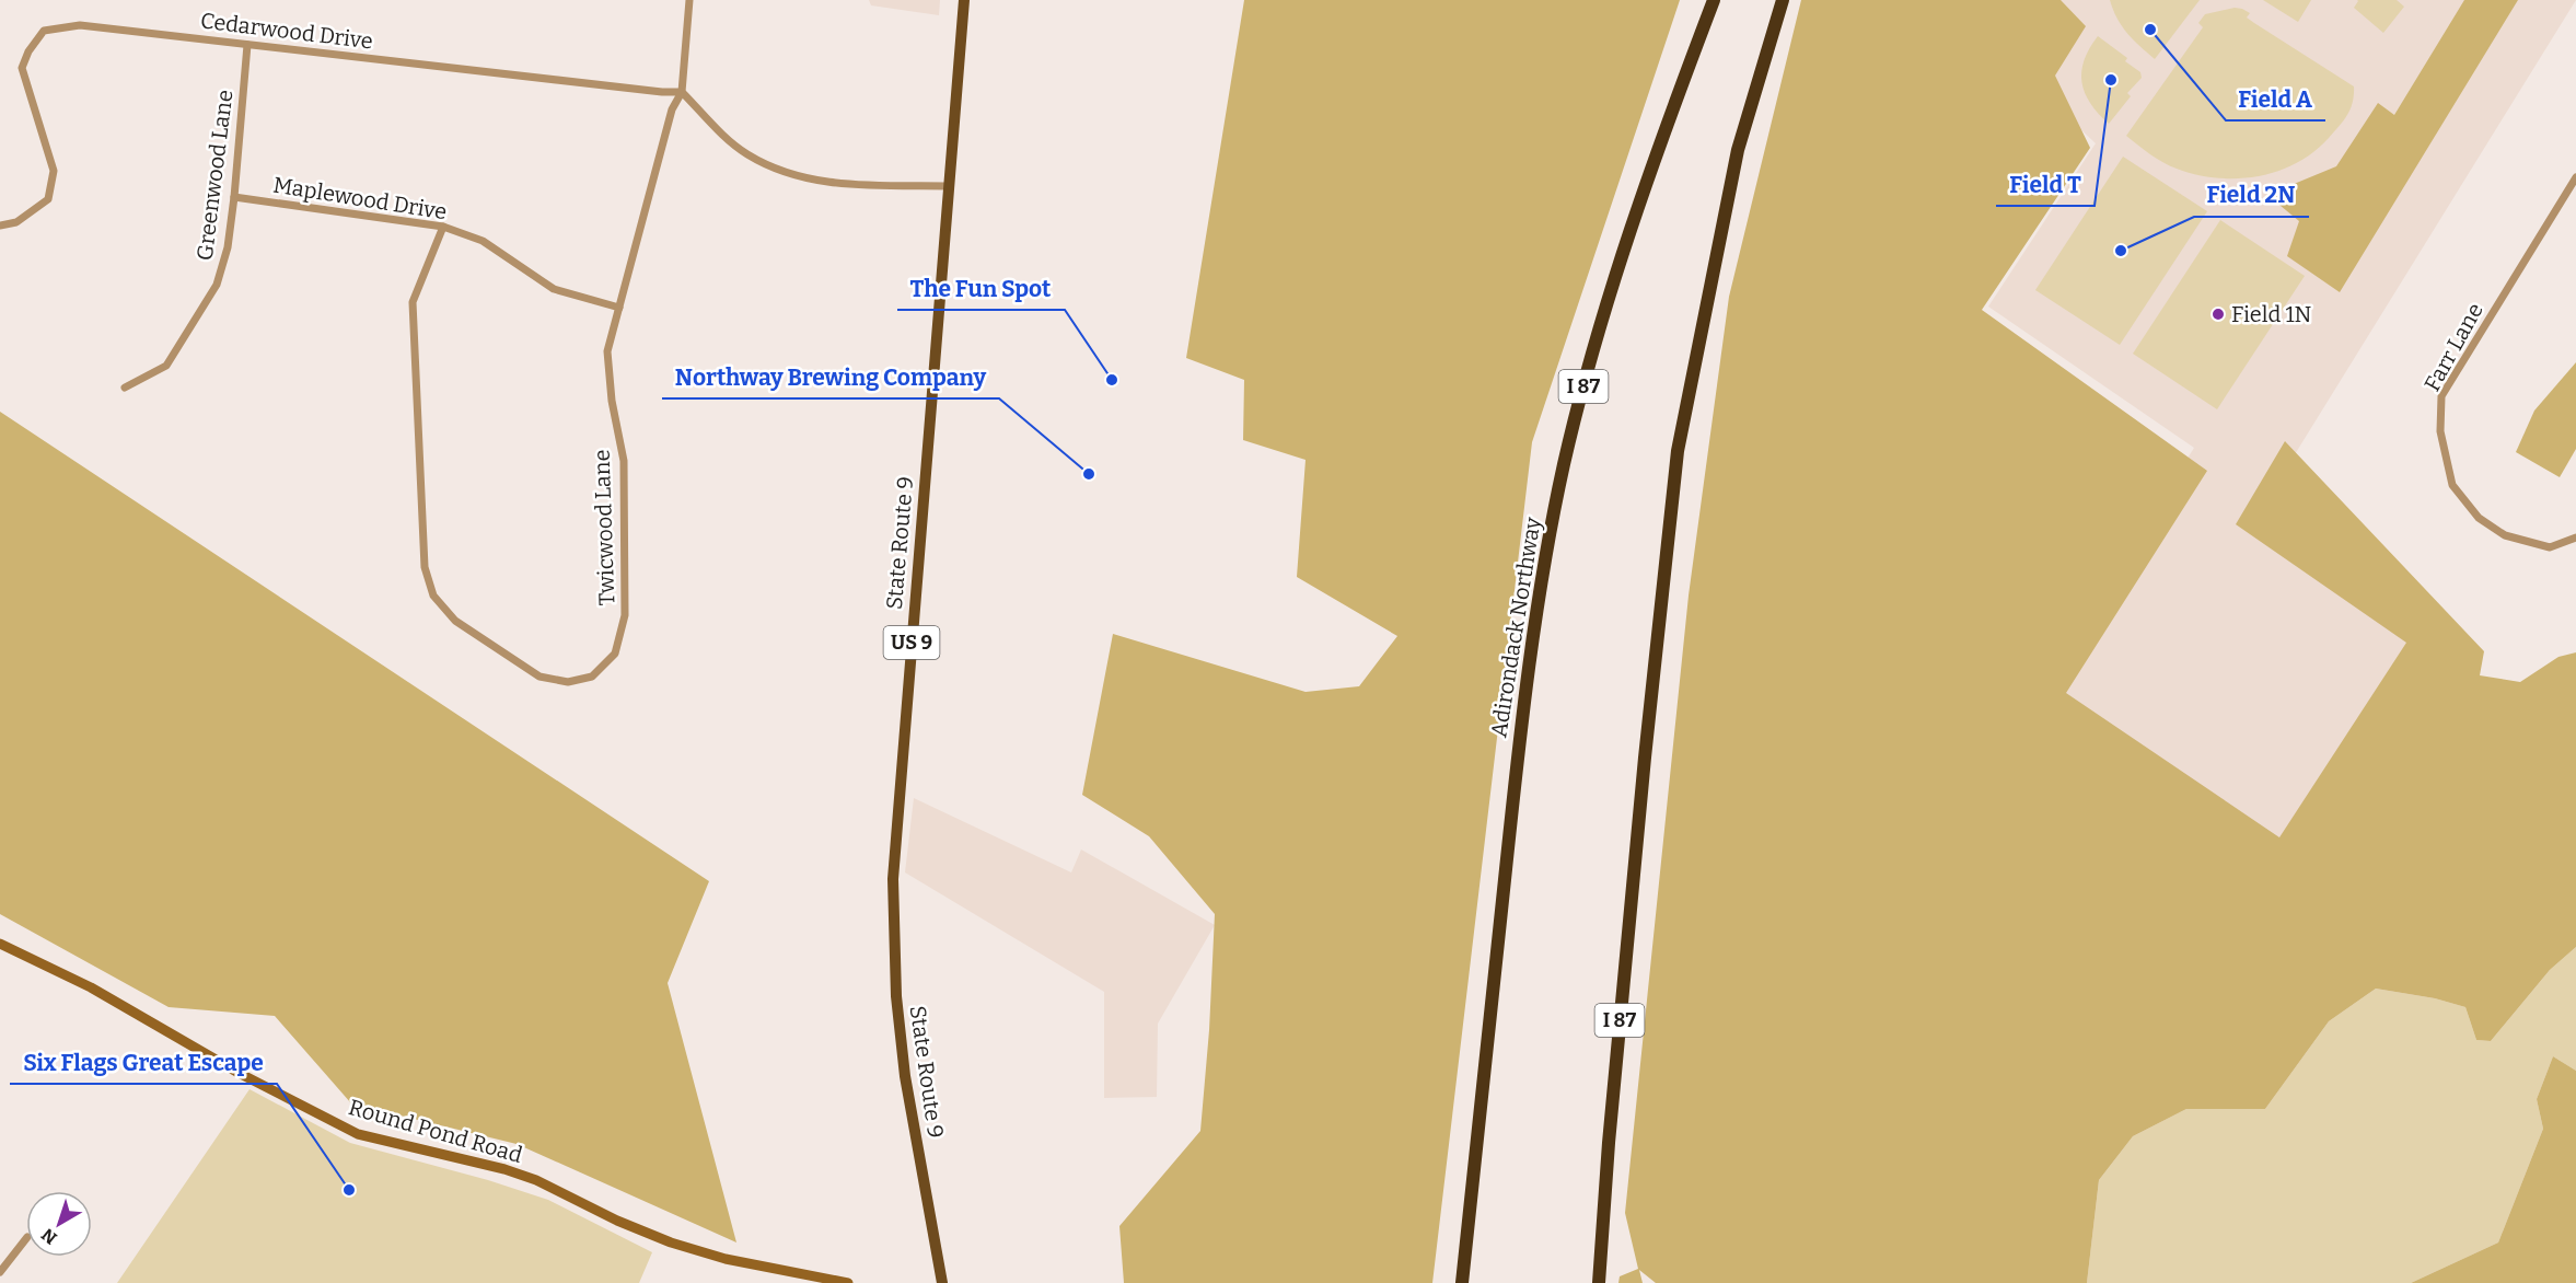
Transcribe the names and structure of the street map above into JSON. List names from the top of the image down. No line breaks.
{"streets":{"highway":["I 87","Adirondack Northway"],"main road":["State Route 9","US 9"],"street":["Cedarwood Drive","Greenwood Lane","Maplewood Drive","Farr Lane","Twicwood Lane","Round Pond Road"]},"crossings":[["Cedarwood Drive","Greenwood Lane"],["Cedarwood Drive","Twicwood Lane"],["Greenwood Lane","Maplewood Drive"],["Maplewood Drive","Twicwood Lane"]],"places":["Field A","Field T","Field 2N","Field 1N","The Fun Spot","Northway Brewing Company","Six Flags Great Escape"],"north":"bottom left"}
